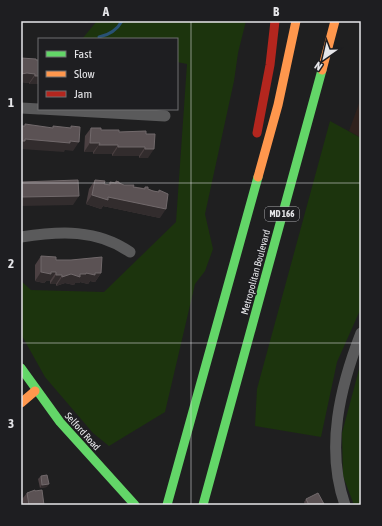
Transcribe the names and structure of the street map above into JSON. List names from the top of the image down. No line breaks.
{"streets":{"main road":["MD 166","Metropolitan Boulevard","Selford Road"]},"legend":["Fast","Slow","Jam"],"north":"bottom left","grid":{"columns":["A","B"],"rows":["1","2","3"]}}
